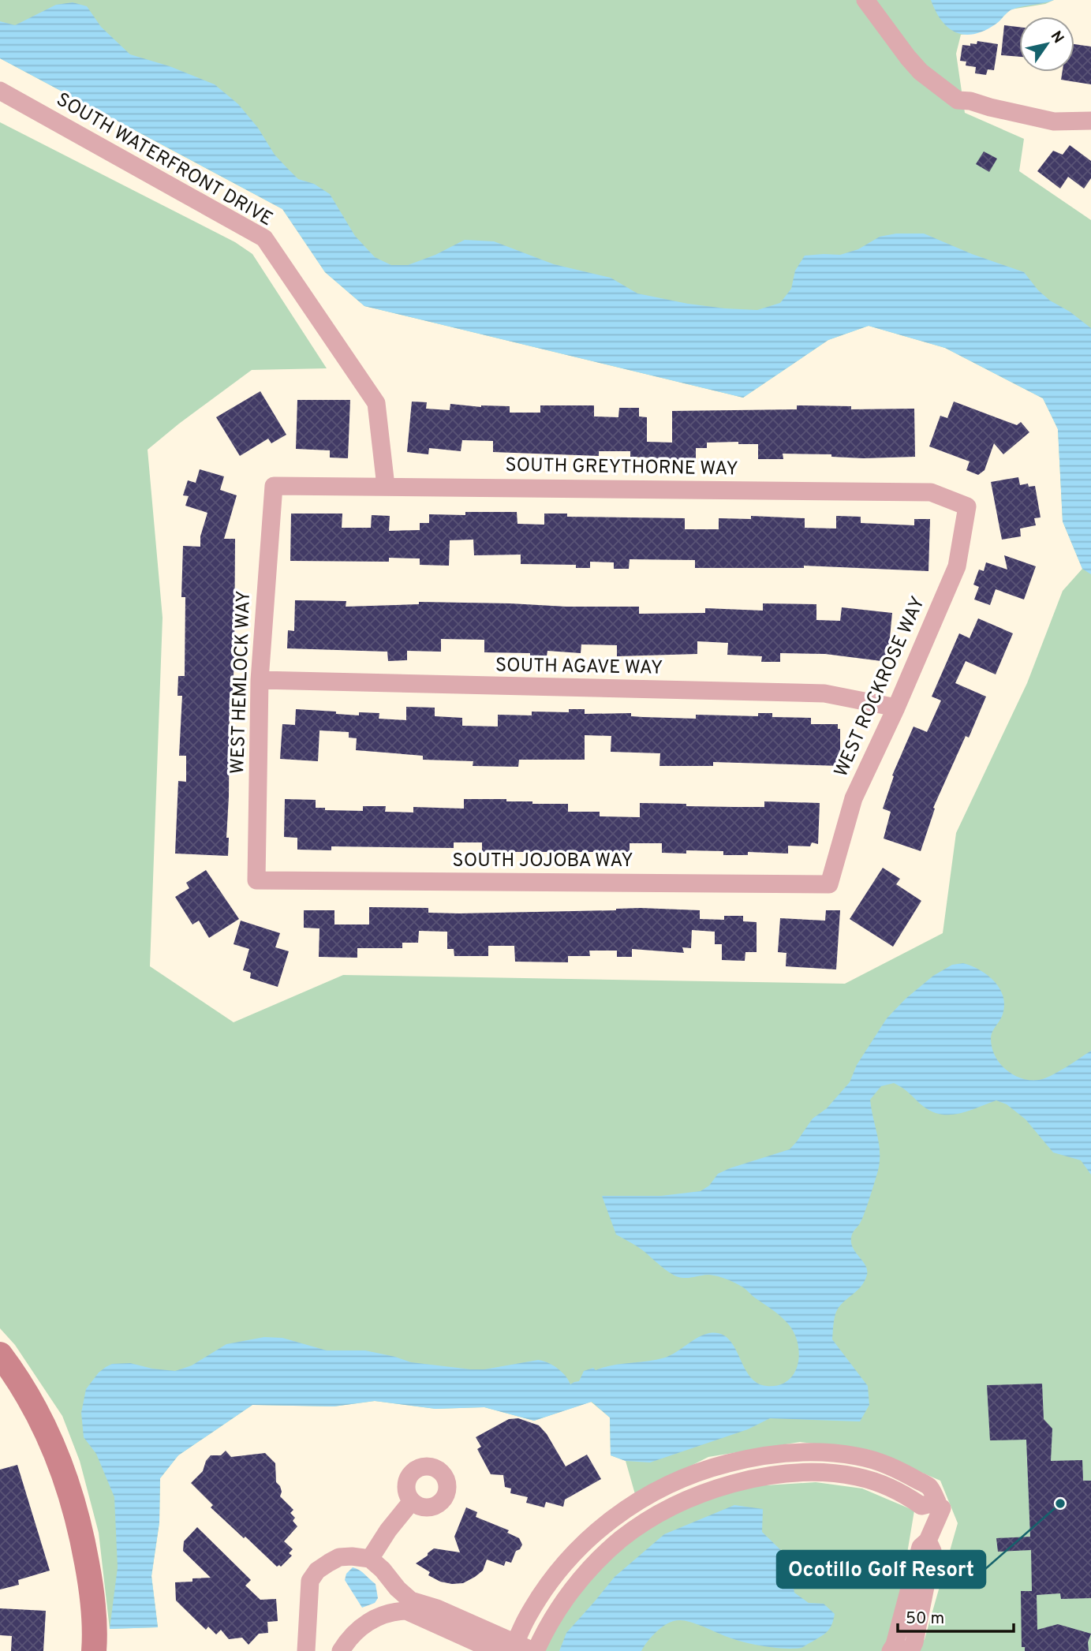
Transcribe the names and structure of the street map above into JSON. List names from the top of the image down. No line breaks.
{"streets":{"street":["SOUTH WATERFRONT DRIVE","SOUTH GREYTHORNE WAY","SOUTH AGAVE WAY","WEST HEMLOCK WAY","WEST ROCKROSE WAY","SOUTH JOJOBA WAY"]},"crossings":[["SOUTH WATERFRONT DRIVE","SOUTH GREYTHORNE WAY"],["SOUTH GREYTHORNE WAY","WEST HEMLOCK WAY"],["SOUTH GREYTHORNE WAY","WEST ROCKROSE WAY"],["SOUTH AGAVE WAY","WEST HEMLOCK WAY"],["SOUTH AGAVE WAY","WEST ROCKROSE WAY"],["WEST HEMLOCK WAY","SOUTH JOJOBA WAY"],["WEST ROCKROSE WAY","SOUTH JOJOBA WAY"]],"places":["Ocotillo Golf Resort"],"scale_bar":"50 m","north":"top right"}
